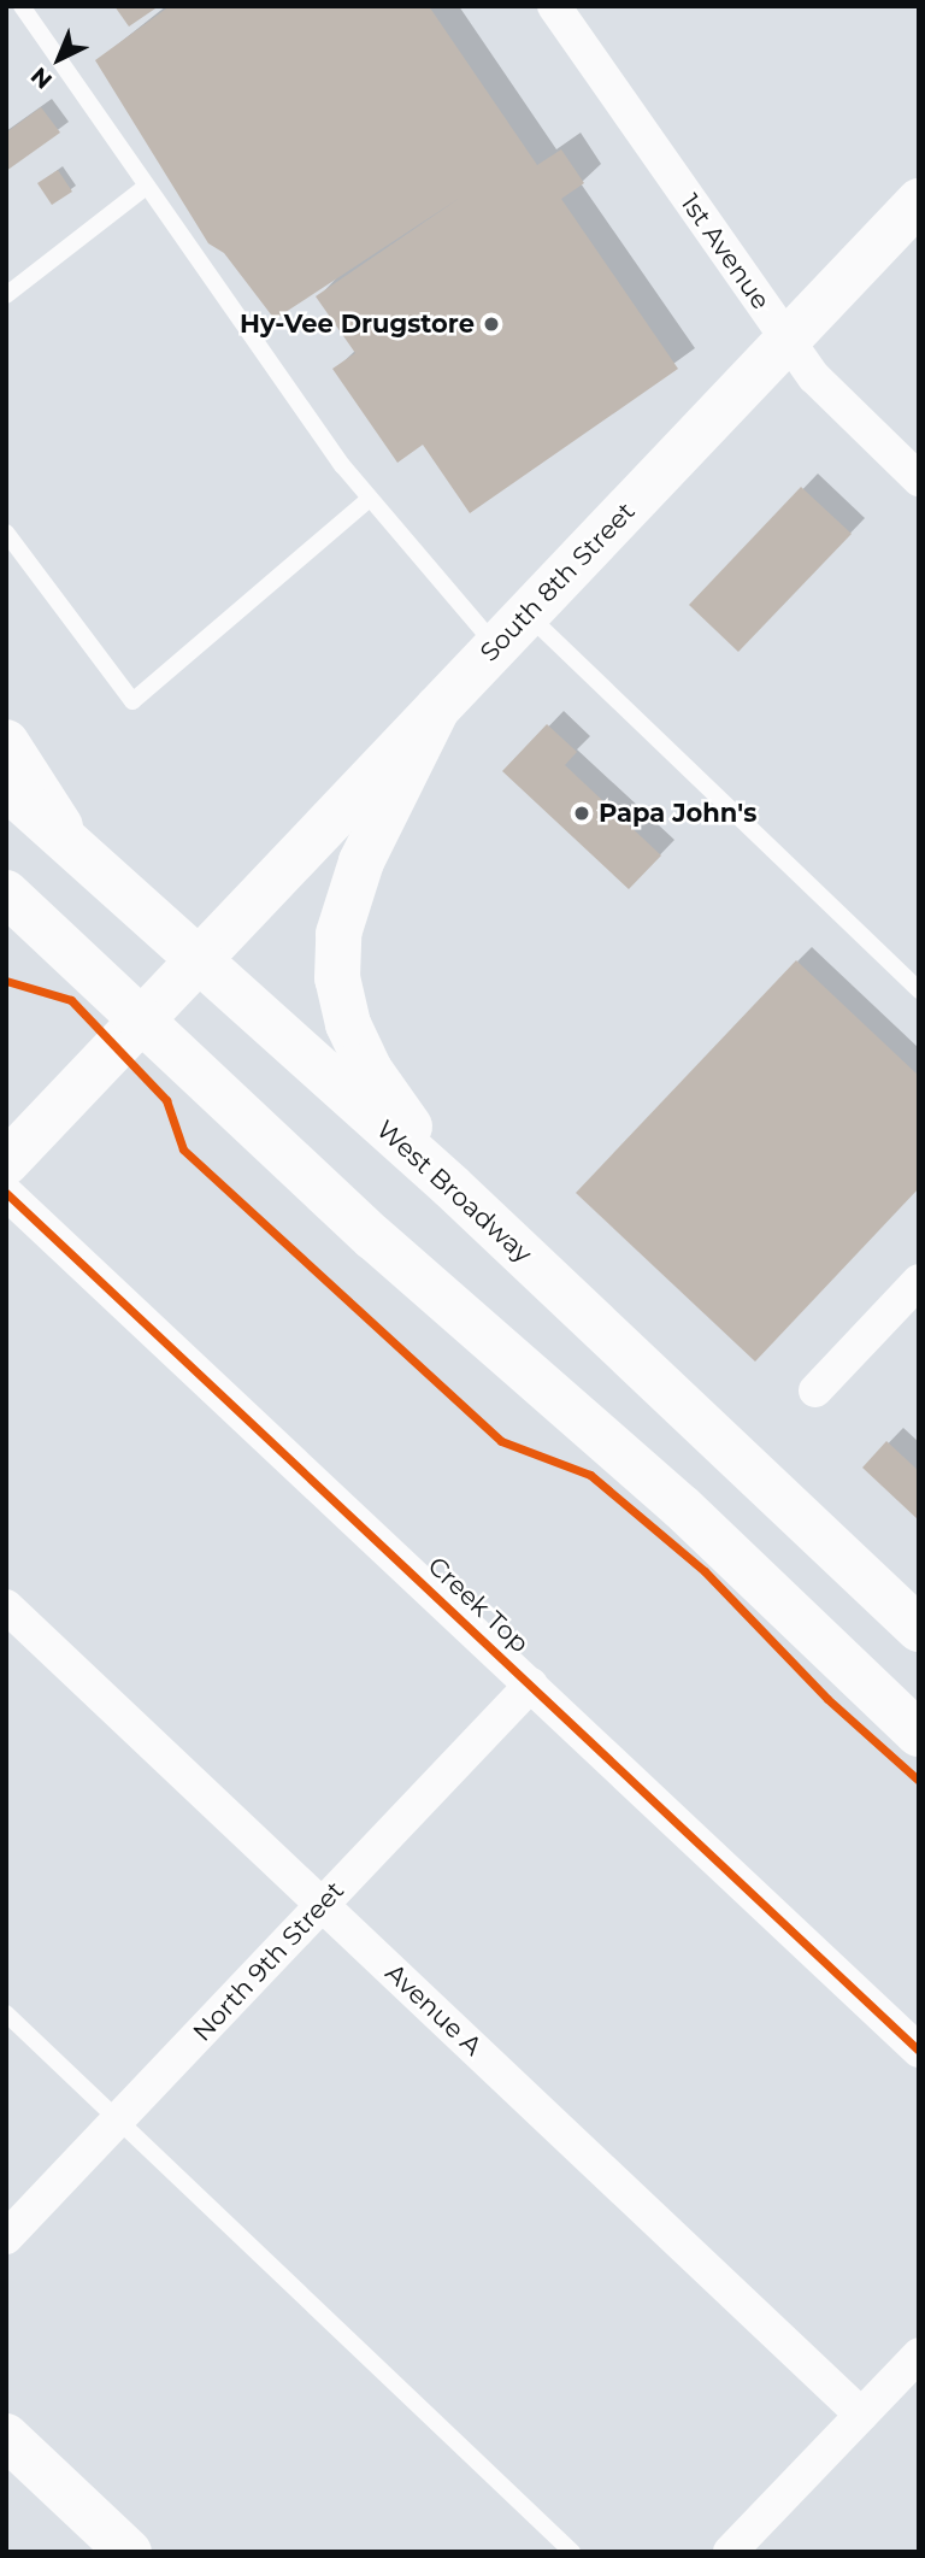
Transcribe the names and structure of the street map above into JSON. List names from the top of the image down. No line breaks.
{"streets":{"main road":["South 8th Street","West Broadway"],"street":["1st Avenue","Creek Top","North 9th Street","Avenue A"]},"crossings":[["1st Avenue","South 8th Street"],["South 8th Street","West Broadway"],["Creek Top","North 9th Street"],["North 9th Street","Avenue A"]],"places":["Hy-Vee Drugstore","Papa John's"],"north":"bottom left"}
